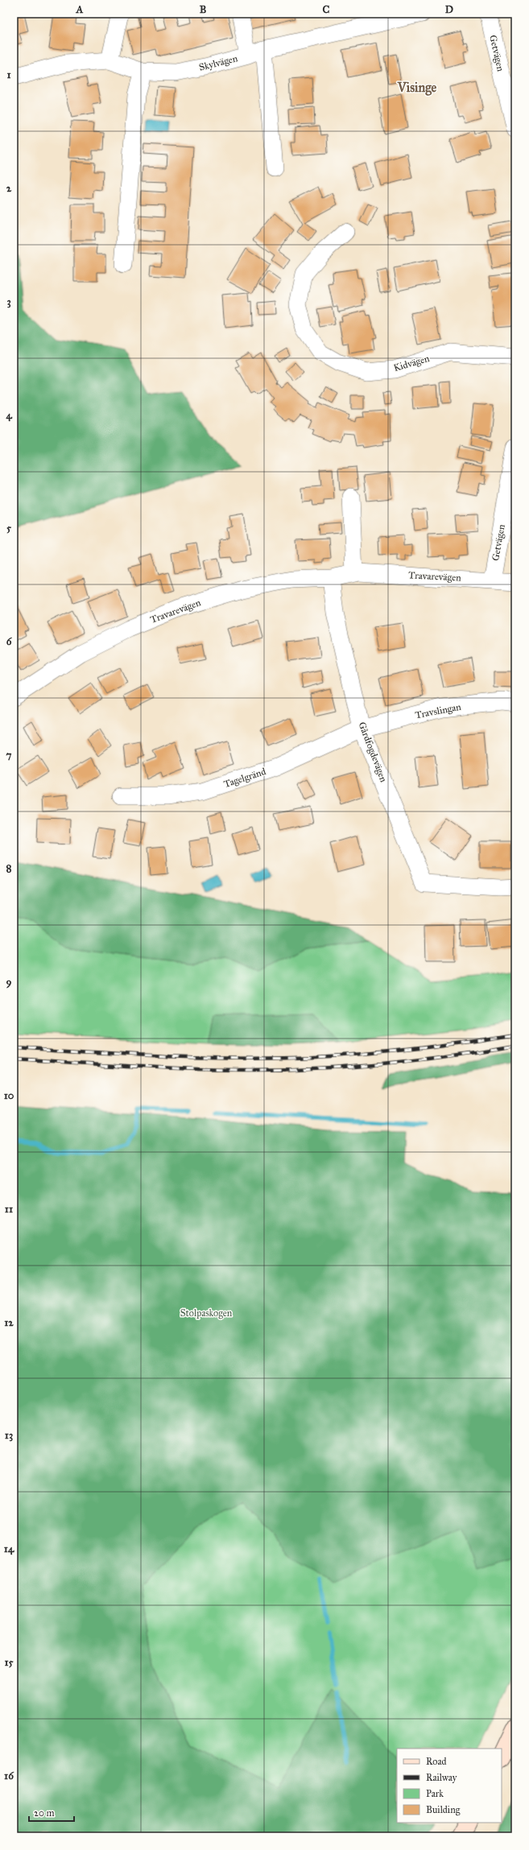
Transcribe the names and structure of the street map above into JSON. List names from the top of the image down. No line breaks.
{"streets":{"street":["Getvägen","Skylvägen","Kidvägen","Travarevägen","Travslingan","Gårdfogdevägen","Tagelgränd"]},"crossings":[["Getvägen","Travarevägen"],["Travarevägen","Gårdfogdevägen"],["Travslingan","Gårdfogdevägen"],["Travslingan","Tagelgränd"],["Gårdfogdevägen","Tagelgränd"]],"districts":["Visinge"],"parks":["Stolpaskogen"],"legend":["Road","Railway","Park","Building"],"scale_bar":"20 m","grid":{"columns":["A","B","C","D"],"rows":["1","2","3","4","5","6","7","8","9","10","11","12","13","14","15","16"]}}
